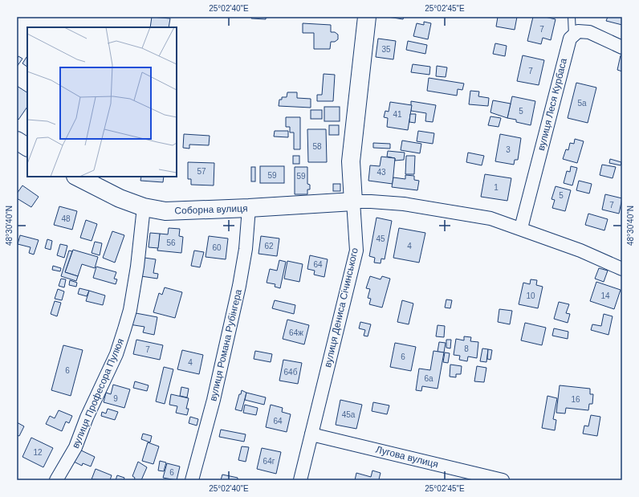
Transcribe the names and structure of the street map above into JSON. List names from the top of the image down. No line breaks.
{"streets":{"street":["вулиця Леся Курбаса","Соборна вулиця","вулиця Дениса Січинського","вулиця Романа Рубінгера","вулиця Професора Пулюя","Лугова вулиця"]},"crossings":[["Соборна вулиця","вулиця Дениса Січинського"],["Соборна вулиця","вулиця Романа Рубінгера"],["Соборна вулиця","вулиця Професора Пулюя"],["вулиця Дениса Січинського","Лугова вулиця"]],"house_numbers":["7","35","7","5а","5","41","58","3","57","43","59","59","1","5","7","48","45","56","62","4","60","64","10","14","64ж","8","7","6","4","6","64б","6а","9","16","45а","64","12","64г","6"],"coordinates":["25°02'40\"E","25°02'45\"E","48°30'40\"N"]}
